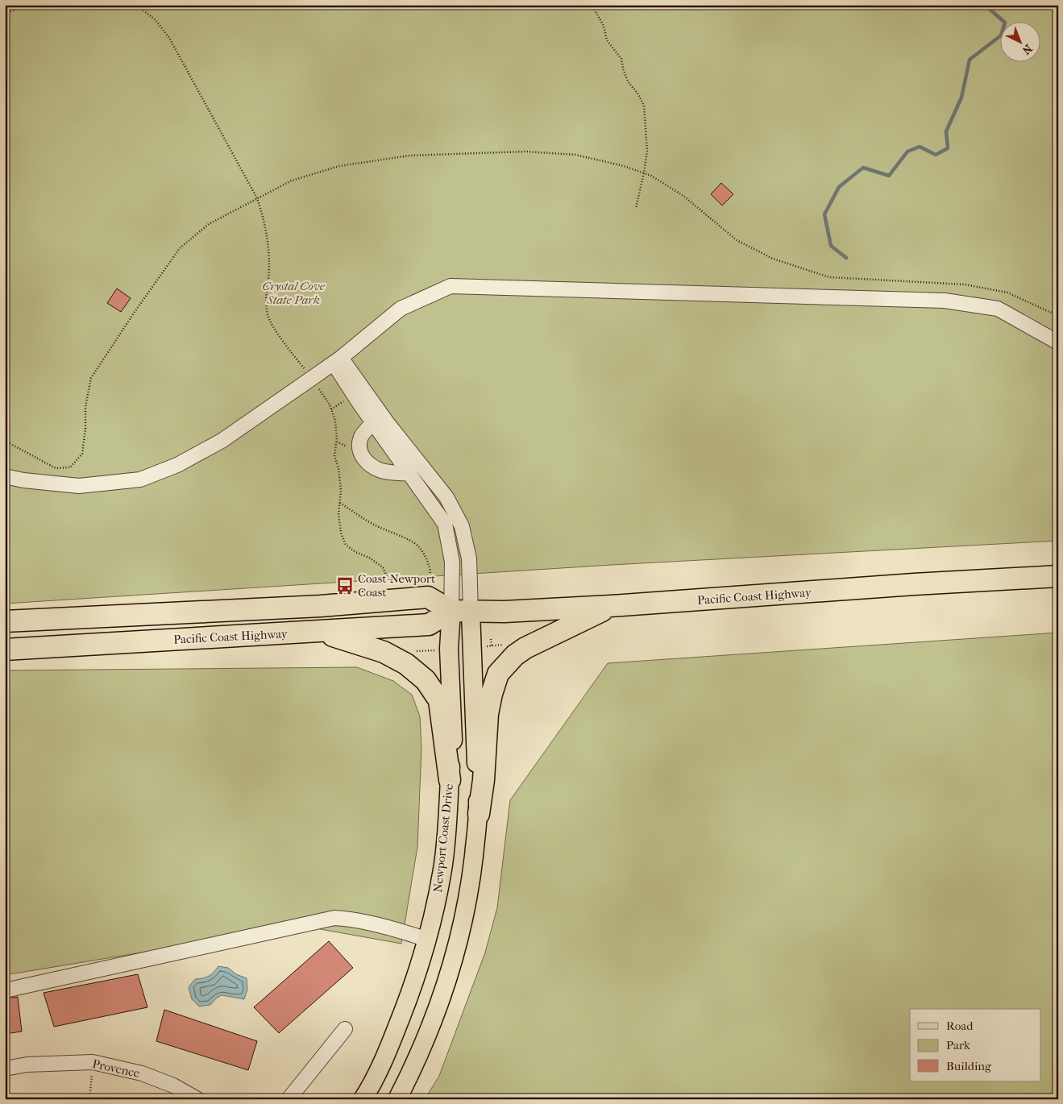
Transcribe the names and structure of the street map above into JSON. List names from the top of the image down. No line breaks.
{"streets":{"highway":["Pacific Coast Highway"],"main road":["Newport Coast Drive"],"street":["Provence"]},"crossings":[["Pacific Coast Highway","Newport Coast Drive"]],"parks":["Crystal Cove State Park"],"places":{"bus stop":["Coast-Newport Coast"]},"legend":["Road","Park","Building"],"north":"bottom right"}
